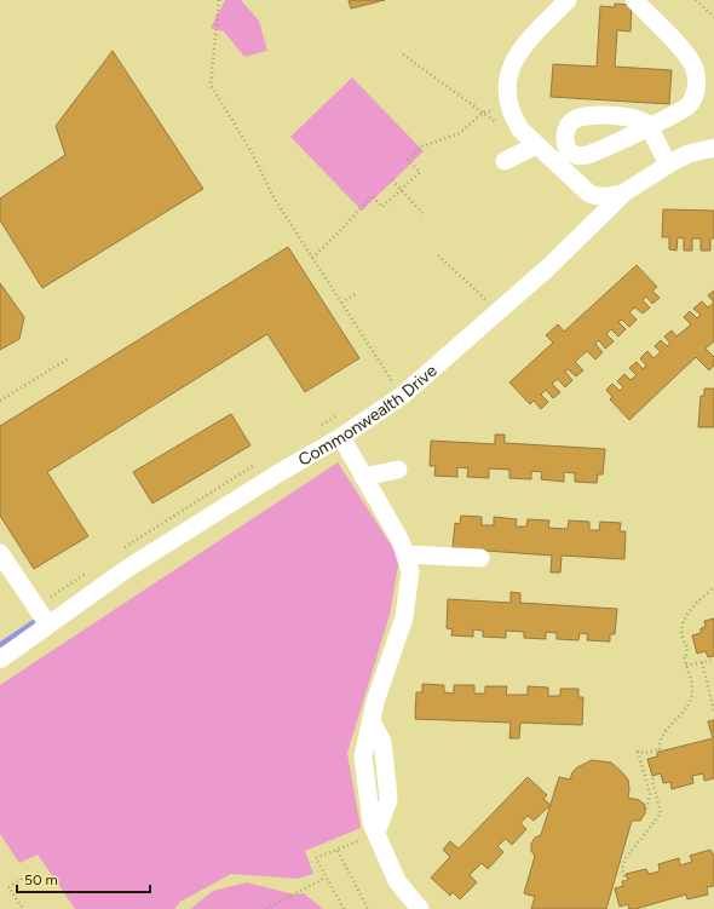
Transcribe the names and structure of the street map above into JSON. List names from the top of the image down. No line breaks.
{"streets":{"street":["Commonwealth Drive"]},"scale_bar":"50 m"}
